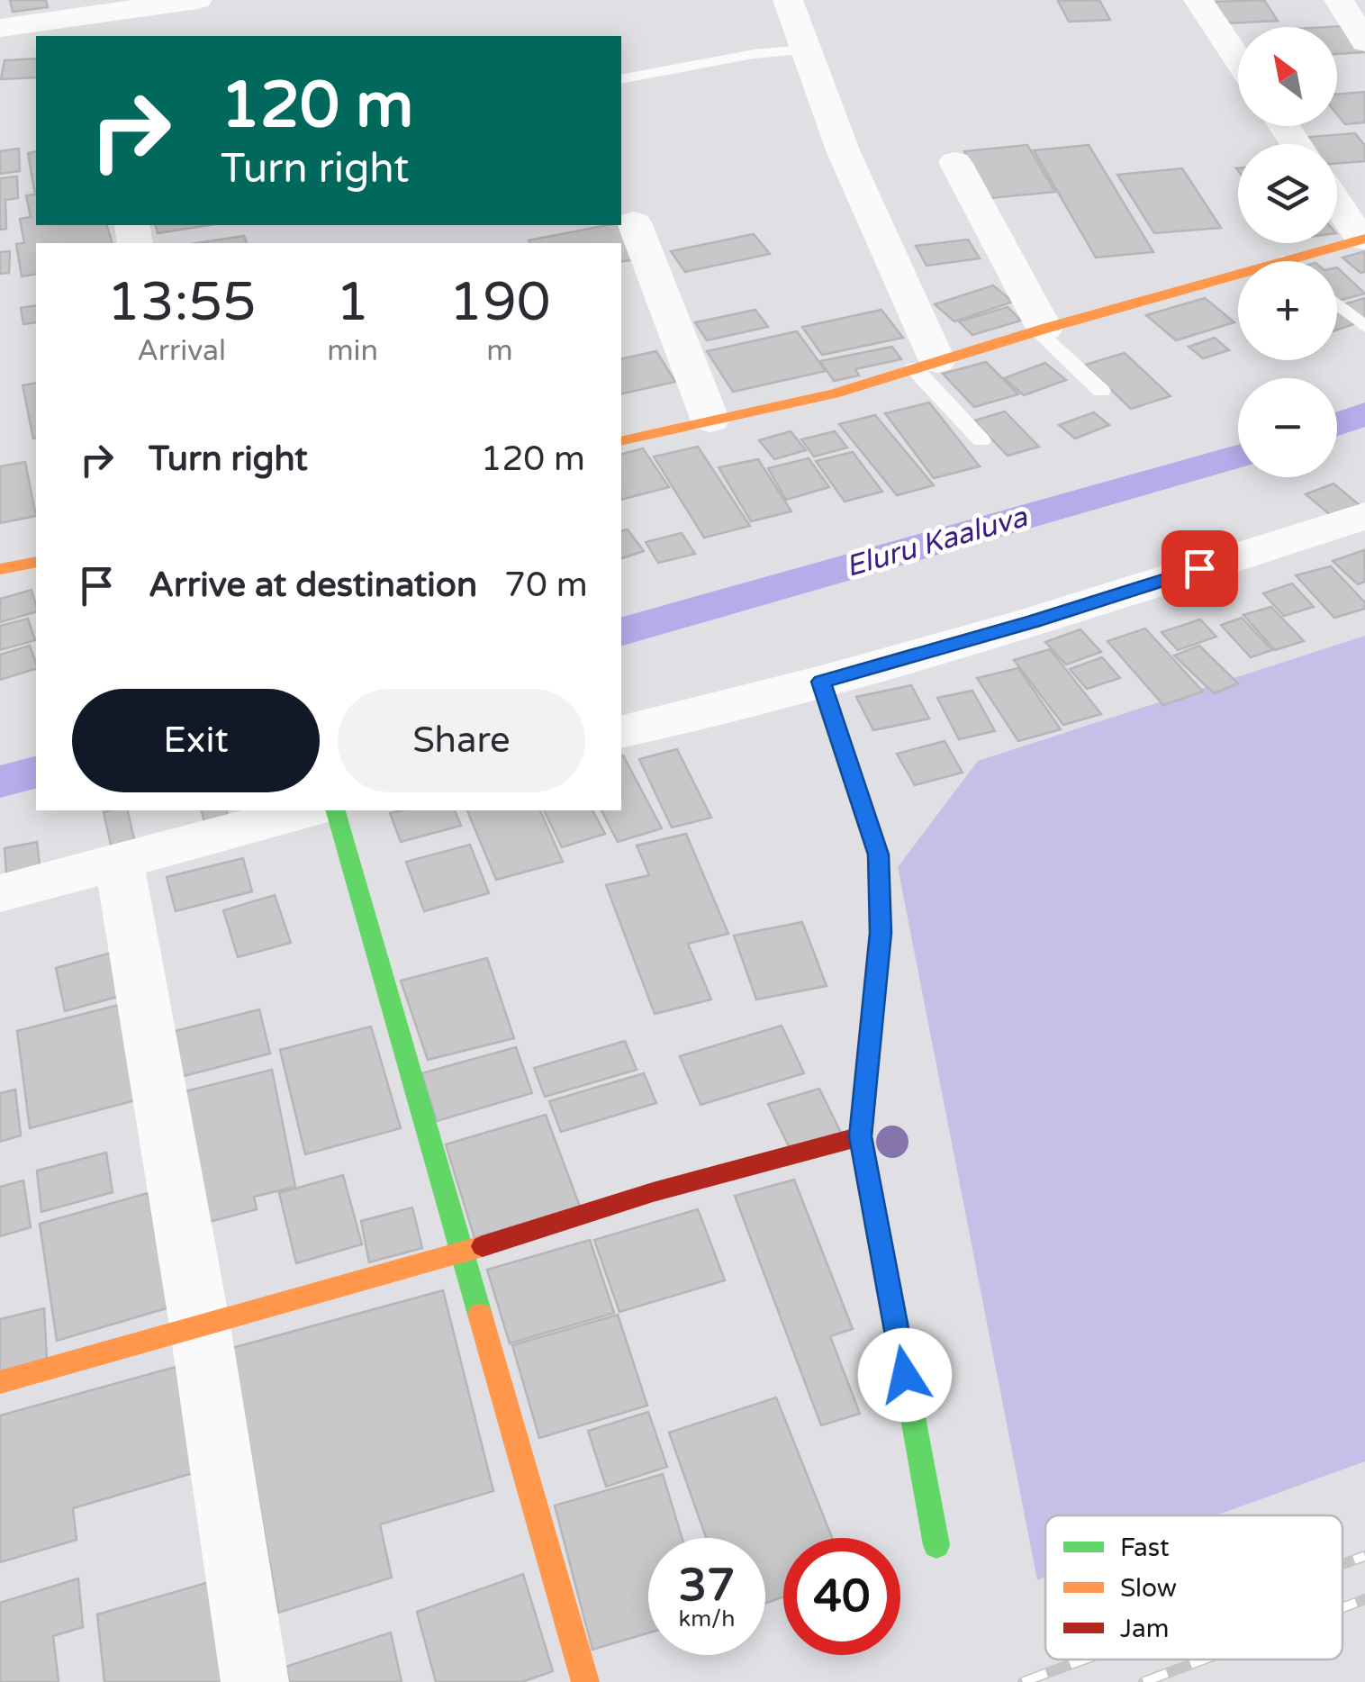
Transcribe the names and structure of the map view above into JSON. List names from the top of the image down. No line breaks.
{"water":["Eluru Kaaluva"],"legend":["Fast","Slow","Jam"],"north":"top left","page":{"map_buttons":["+","−"],"turn":["120 m","Turn right"],"eta":["13:55","Arrival","1","min","190","m"],"list":[{"name":"Turn right","value":"120 m"},{"name":"Arrive at destination","value":"70 m"}],"buttons":["Exit","Share"],"speed":"37 km/h","limit":"40"}}
